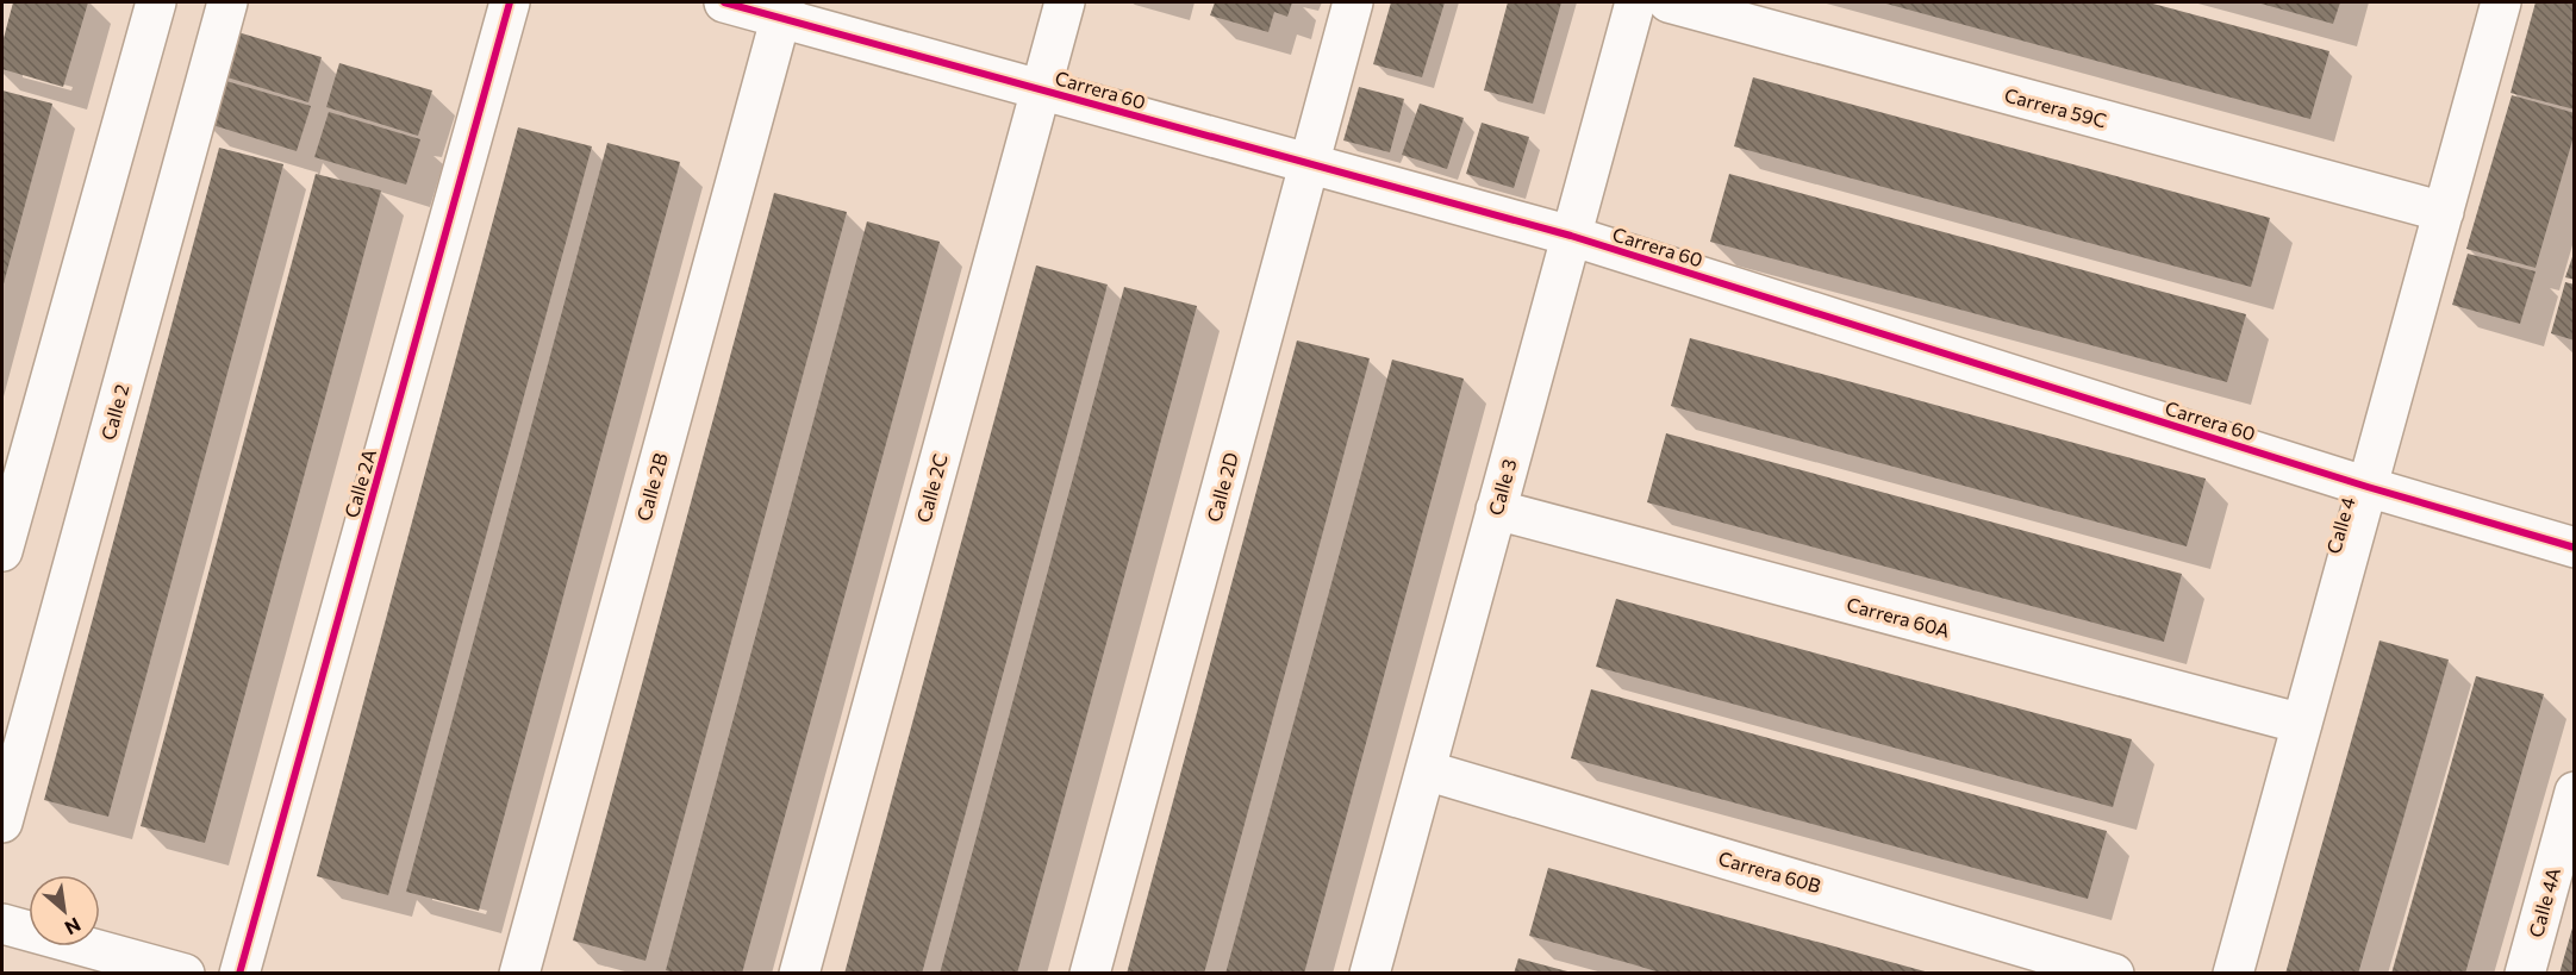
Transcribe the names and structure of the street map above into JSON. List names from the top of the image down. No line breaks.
{"streets":{"street":["Carrera 60","Carrera 59C","Calle 2","Calle 2A","Calle 2B","Calle 2D","Calle 3","Calle 2C","Calle 4","Carrera 60A","Carrera 60B","Calle 4A"]},"crossings":[["Carrera 60","Calle 2B"],["Carrera 60","Calle 2D"],["Carrera 60","Calle 3"],["Carrera 60","Calle 2C"],["Carrera 60","Calle 4"],["Carrera 59C","Calle 4"],["Calle 3","Carrera 60A"],["Calle 3","Carrera 60B"],["Calle 4","Carrera 60A"]],"north":"bottom right"}
